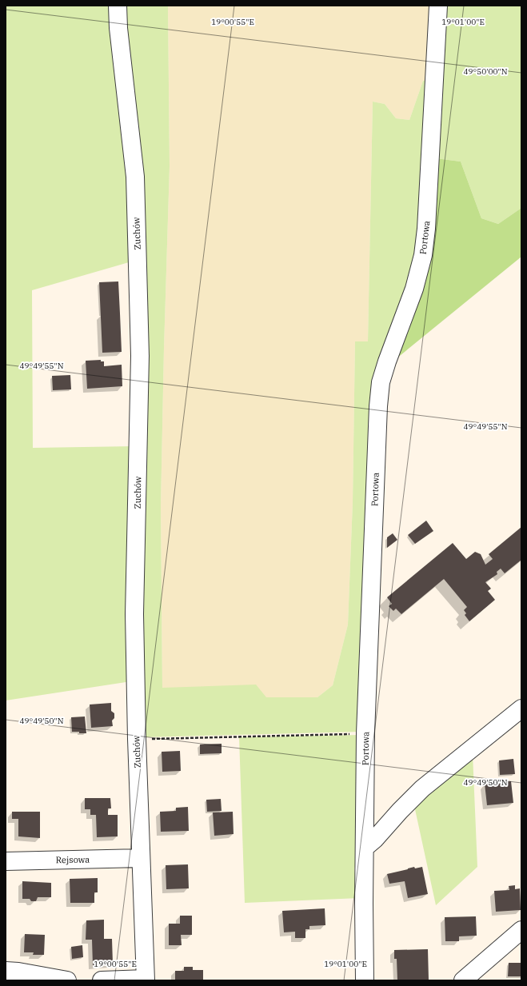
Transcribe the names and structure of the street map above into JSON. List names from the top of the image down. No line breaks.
{"streets":{"street":["Zuchów","Portowa","Rejsowa"]},"crossings":[["Zuchów","Rejsowa"]],"coordinates":["19°00'55\"E","19°01'00\"E","49°50'00\"N","49°49'55\"N","49°49'50\"N"]}
